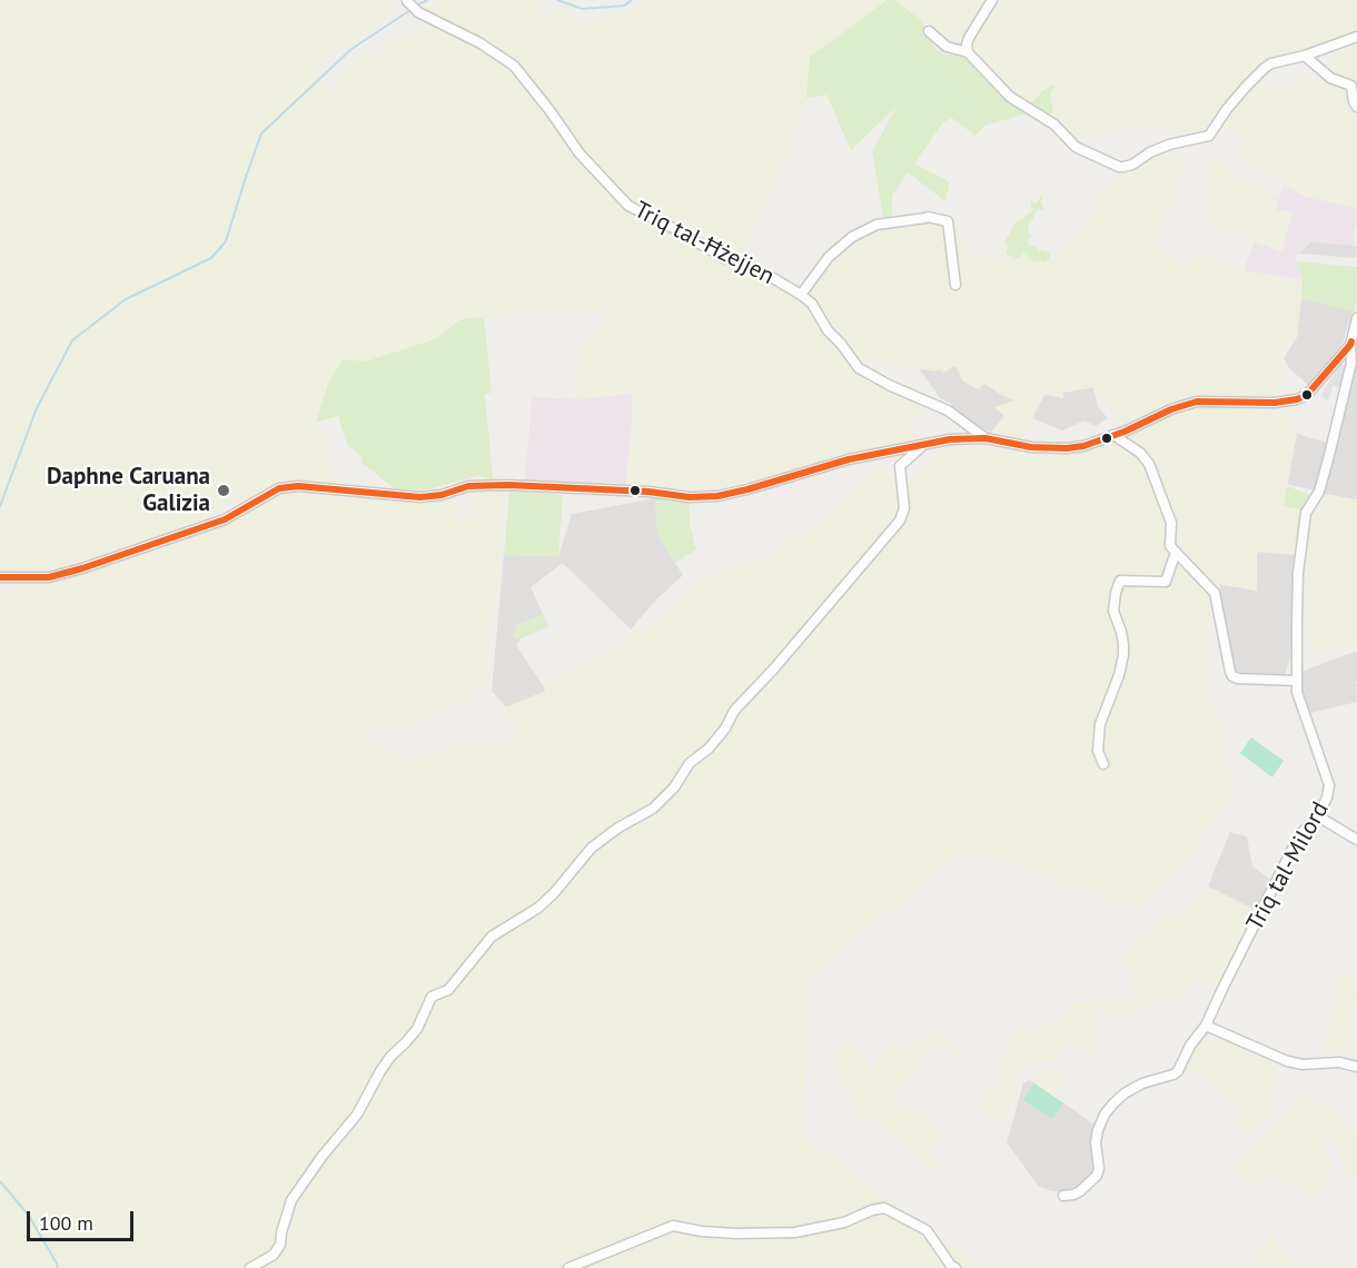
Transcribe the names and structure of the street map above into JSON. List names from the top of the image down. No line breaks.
{"streets":{"street":["Triq tal-Ħżejjen","Triq tal-Milord"]},"places":["Daphne Caruana Galizia"],"scale_bar":"100 m"}
